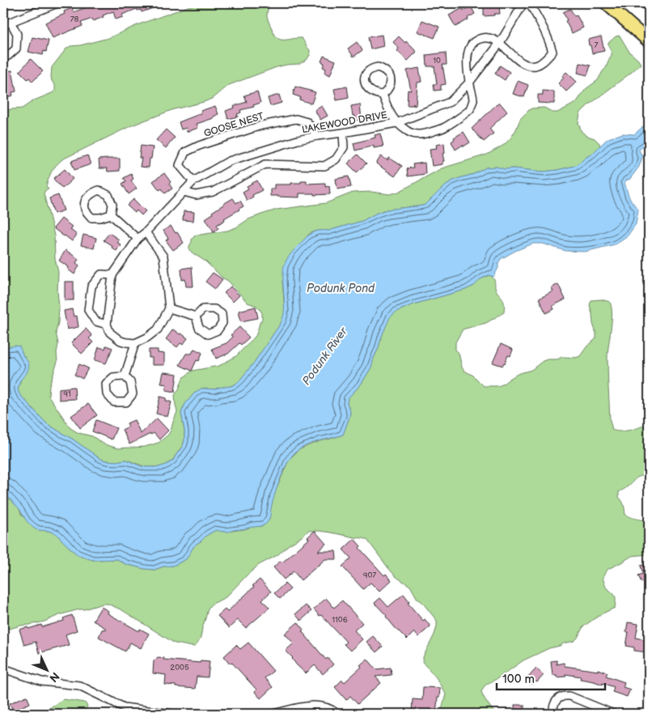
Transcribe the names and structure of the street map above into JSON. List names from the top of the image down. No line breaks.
{"streets":{"street":["LAKEWOOD DRIVE","GOOSE NEST"]},"crossings":[["LAKEWOOD DRIVE","GOOSE NEST"]],"water":["Podunk Pond","Podunk River"],"house_numbers":["78","7","10","91","907","1106","2005"],"scale_bar":"100 m","north":"bottom right"}
